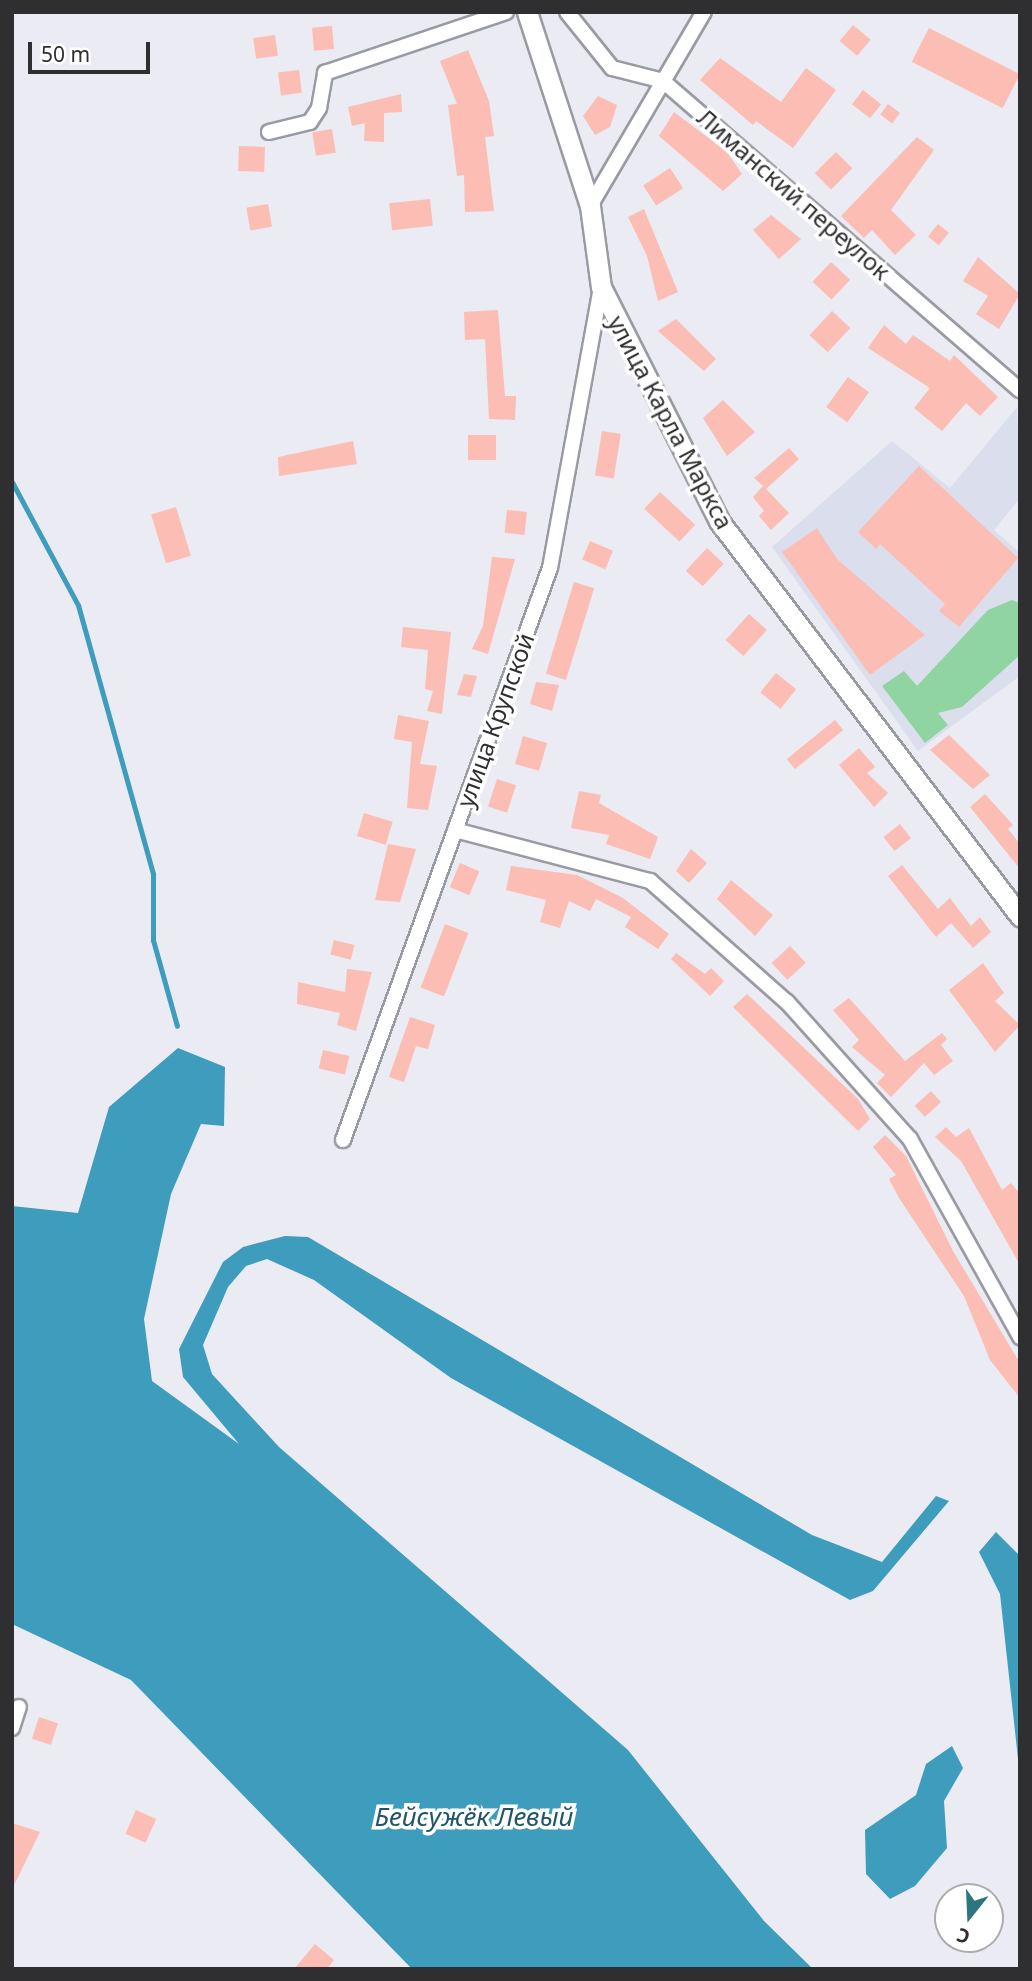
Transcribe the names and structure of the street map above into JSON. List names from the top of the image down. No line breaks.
{"streets":{"main road":["улица Карла Маркса"],"street":["Лиманский переулок","улица Крупской"]},"crossings":[["улица Карла Маркса","улица Крупской"]],"water":["Бейсужёк Левый"],"scale_bar":"50 m","north":"bottom"}
